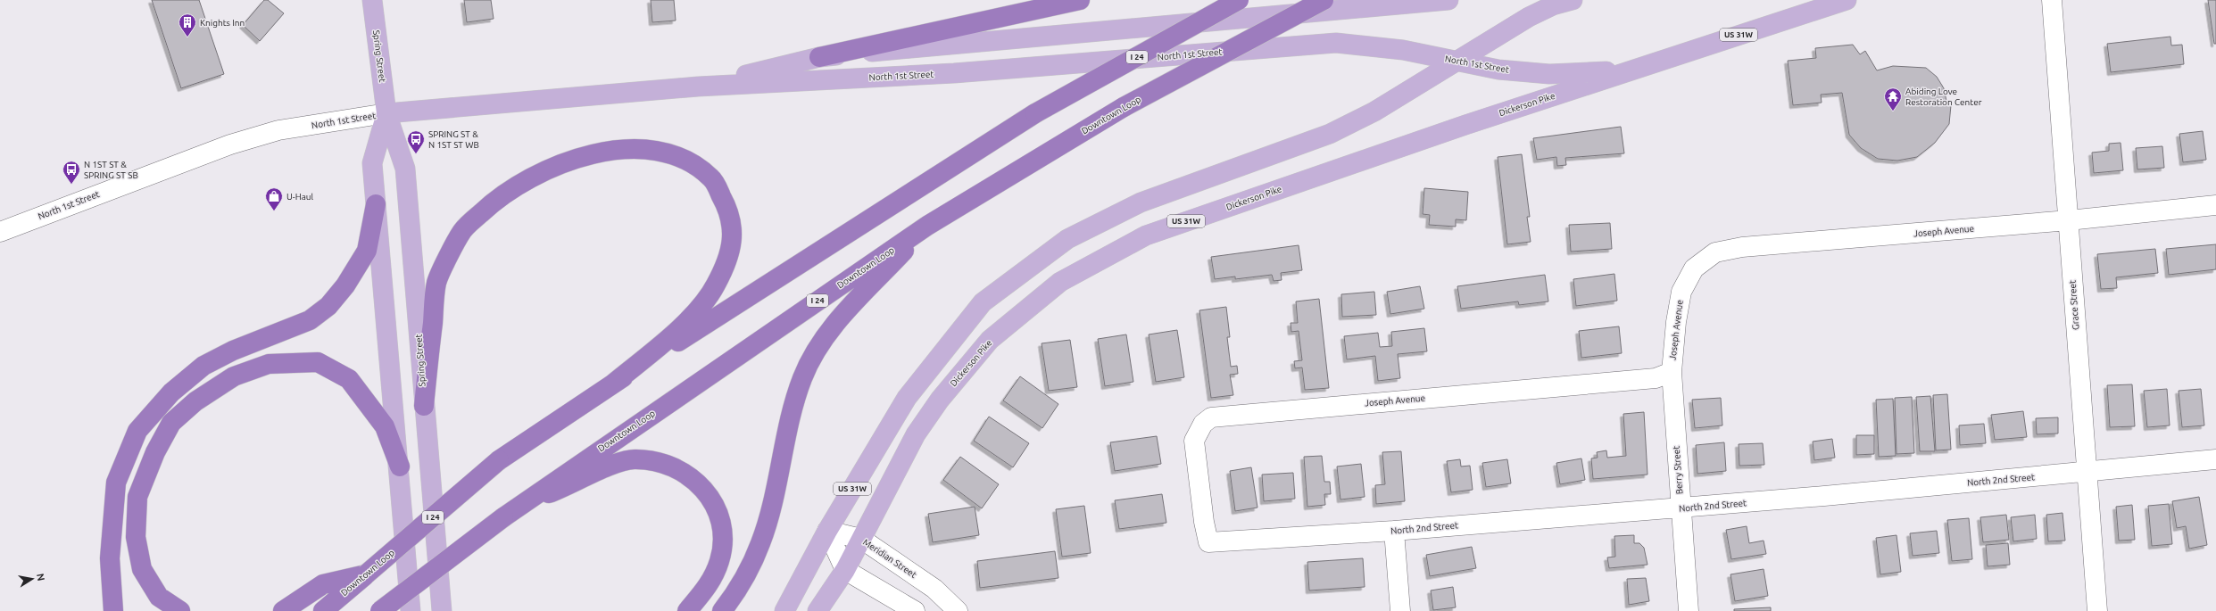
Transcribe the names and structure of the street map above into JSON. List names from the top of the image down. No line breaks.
{"streets":{"highway":["I 24","Downtown Loop"],"main road":["US 31W","North 1st Street","Spring Street","Dickerson Pike"],"street":["Joseph Avenue","Grace Street","Berry Street","North 2nd Street","Meridian Street"]},"crossings":[["US 31W","North 1st Street"],["US 31W","Meridian Street"],["North 1st Street","Spring Street"],["North 1st Street","Dickerson Pike"],["Dickerson Pike","Meridian Street"],["Joseph Avenue","Grace Street"],["Joseph Avenue","Berry Street"],["Joseph Avenue","North 2nd Street"],["Grace Street","North 2nd Street"],["Berry Street","North 2nd Street"]],"places":{"building":["Knights Inn"],"temple":["Abiding Love Restoration Center"],"bus stop":["SPRING ST & N 1ST ST WB","N 1ST ST & SPRING ST SB"],"shop":["U-Haul"]},"north":"right"}
